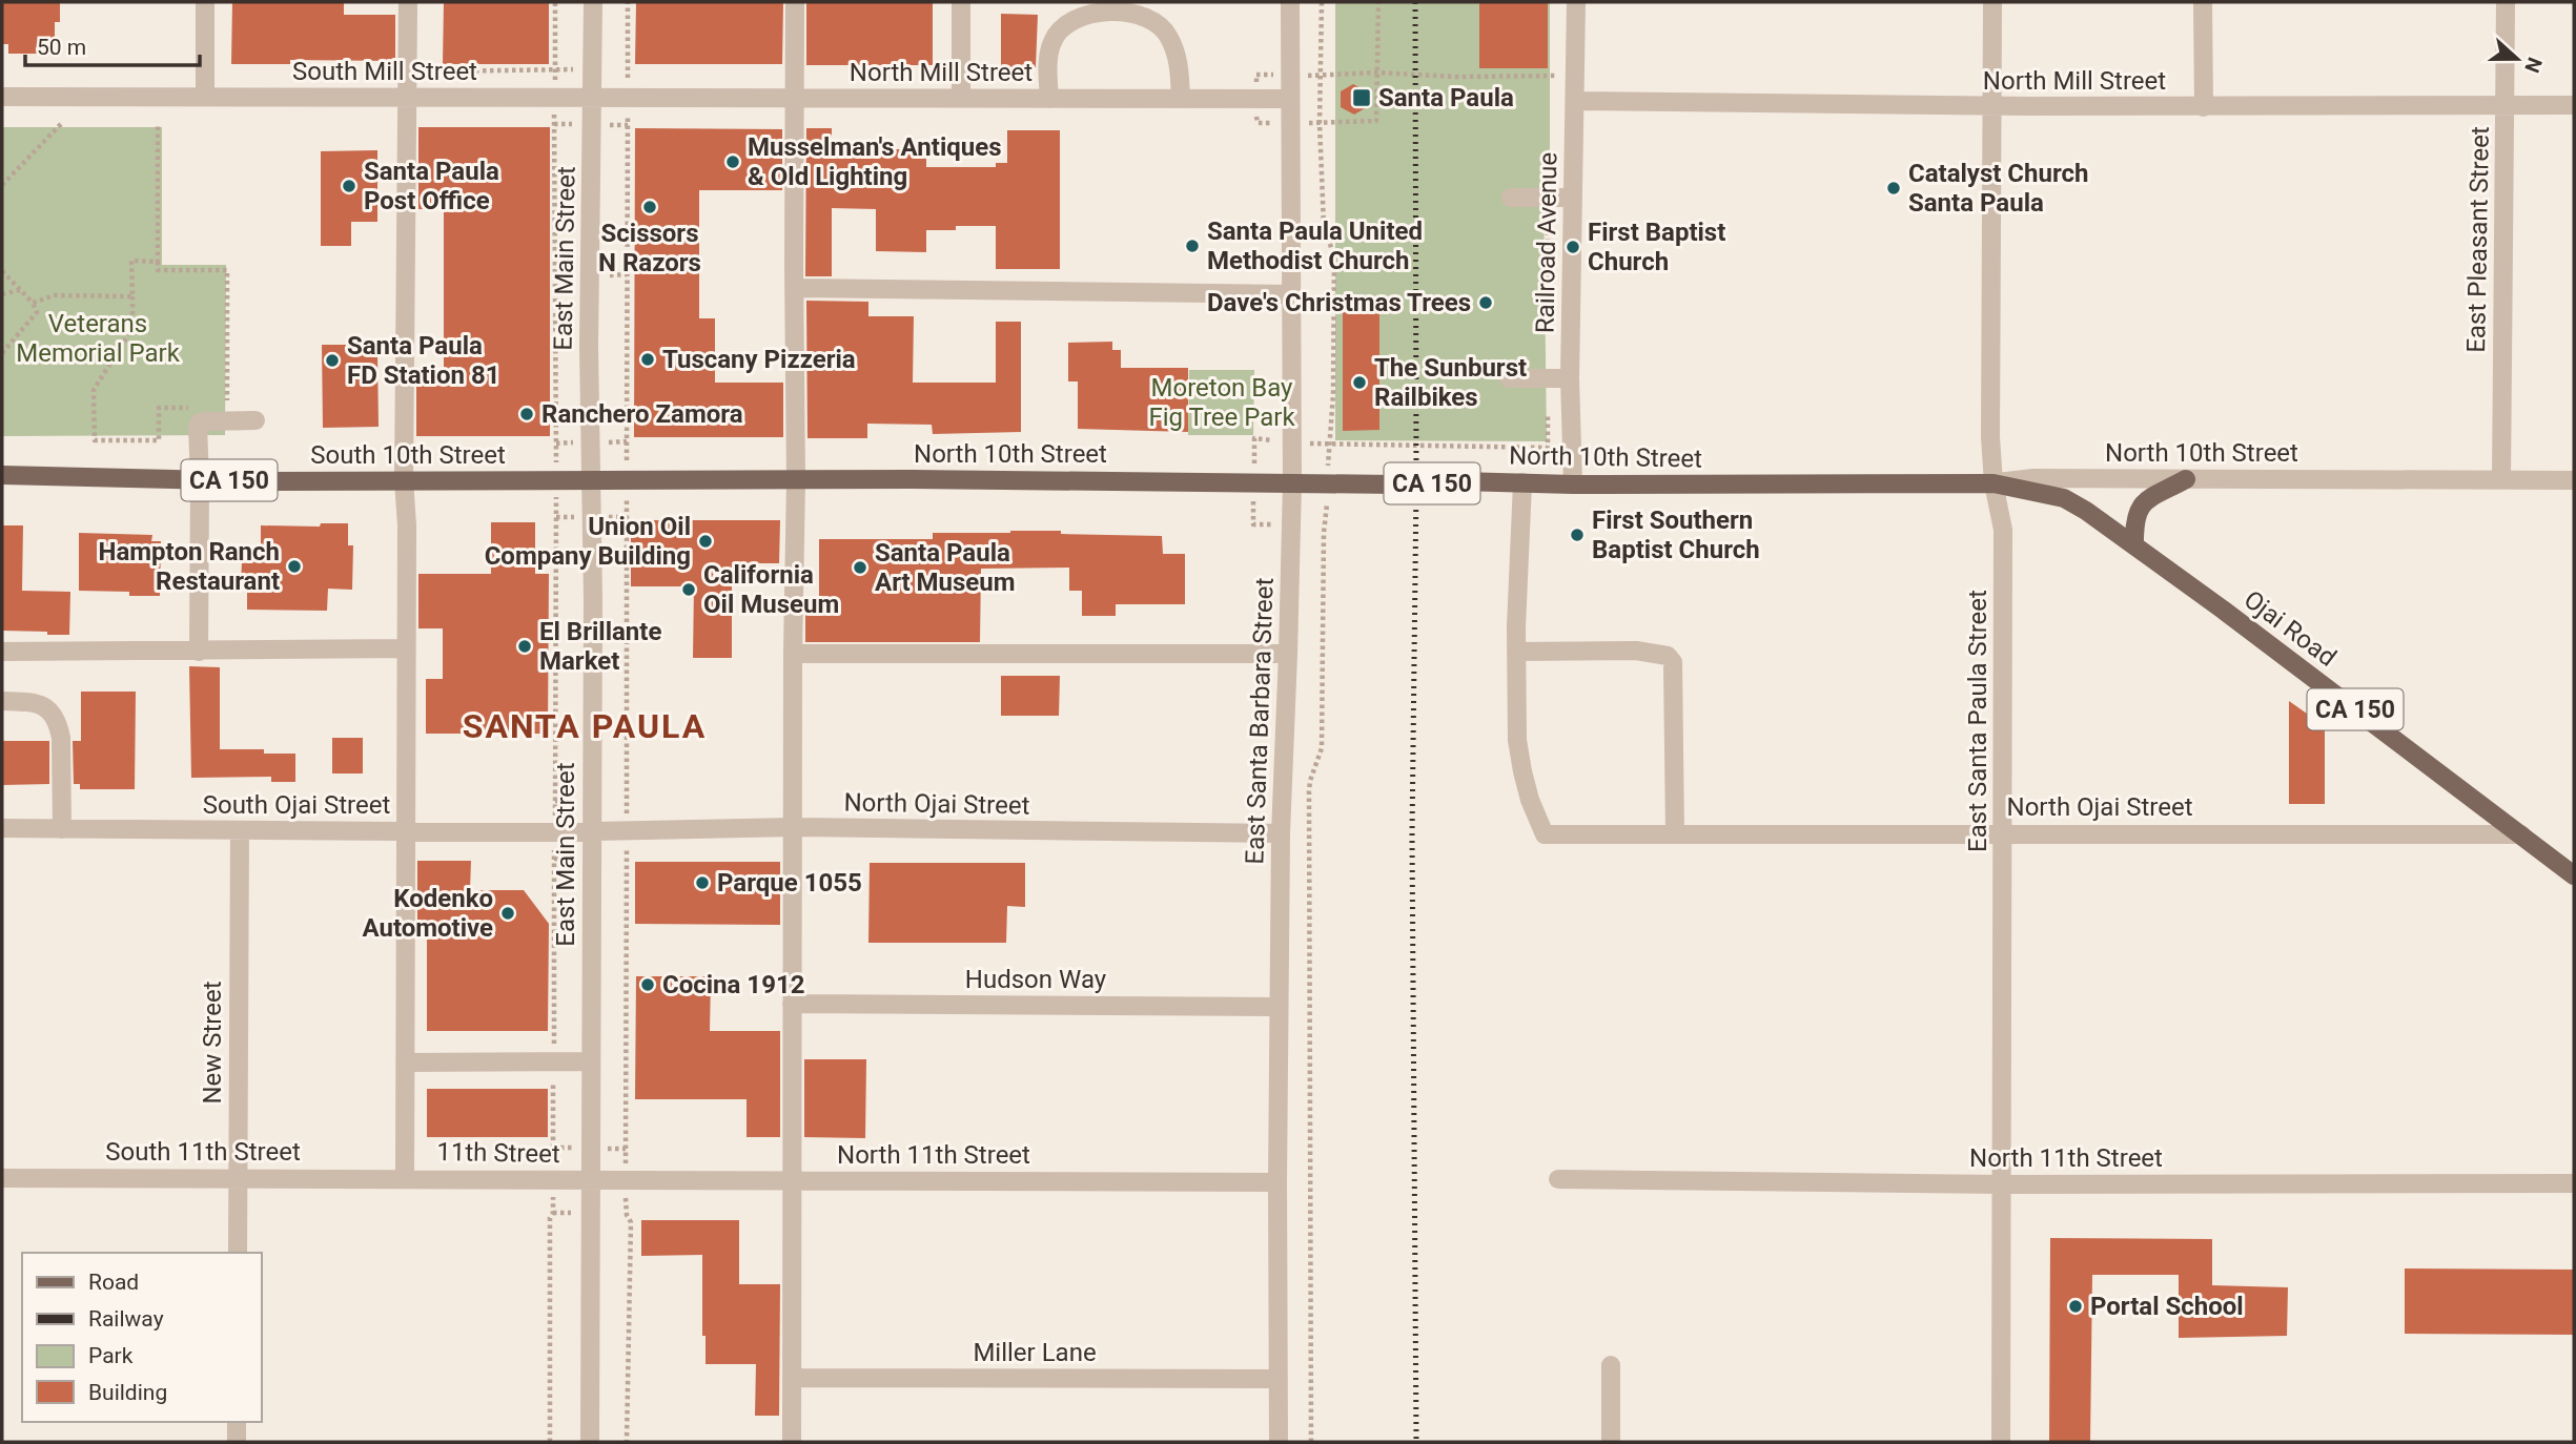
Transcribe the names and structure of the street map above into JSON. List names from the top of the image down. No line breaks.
{"streets":{"main road":["North 10th Street","South 10th Street","CA 150","Ojai Road"],"street":["South Mill Street","North Mill Street","East Pleasant Street","Railroad Avenue","East Main Street","East Santa Barbara Street","East Santa Paula Street","North Ojai Street","South Ojai Street","Hudson Way","New Street","South 11th Street","11th Street","North 11th Street","Miller Lane"]},"crossings":[["South Mill Street","North Mill Street"],["South Mill Street","East Main Street"],["North Mill Street","East Pleasant Street"],["North Mill Street","Railroad Avenue"],["North Mill Street","East Main Street"],["North Mill Street","East Santa Barbara Street"],["North Mill Street","East Santa Paula Street"],["East Pleasant Street","North 10th Street"],["Railroad Avenue","North 10th Street"],["East Main Street","North 10th Street"],["East Main Street","South 10th Street"],["East Main Street","North Ojai Street"],["East Main Street","South Ojai Street"],["East Main Street","11th Street"],["East Main Street","North 11th Street"],["North 10th Street","South 10th Street"],["North 10th Street","Ojai Road"],["North 10th Street","East Santa Barbara Street"],["North 10th Street","East Santa Paula Street"],["Ojai Road","East Santa Paula Street"],["Ojai Road","North Ojai Street"],["East Santa Barbara Street","North Ojai Street"],["East Santa Barbara Street","Hudson Way"],["East Santa Barbara Street","North 11th Street"],["East Santa Barbara Street","Miller Lane"],["East Santa Paula Street","North Ojai Street"],["East Santa Paula Street","North 11th Street"],["North Ojai Street","South Ojai Street"],["South Ojai Street","New Street"],["New Street","South 11th Street"],["South 11th Street","11th Street"],["11th Street","North 11th Street"]],"districts":["SANTA PAULA"],"parks":["Veterans Memorial Park","Moreton Bay Fig Tree Park"],"places":{"transit":["Santa Paula"],"other":["Musselman's Antiques & Old Lighting","Santa Paula Post Office","Catalyst Church Santa Paula","Scissors N Razors","Santa Paula United Methodist Church","First Baptist Church","Dave's Christmas Trees","Tuscany Pizzeria","Santa Paula FD Station 81","The Sunburst Railbikes","Ranchero Zamora","First Southern Baptist Church","Union Oil Company Building","Hampton Ranch Restaurant","Santa Paula Art Museum","California Oil Museum","El Brillante Market","Parque 1055","Kodenko Automotive","Cocina 1912","Portal School"]},"legend":["Road","Railway","Park","Building"],"scale_bar":"50 m","north":"right"}
